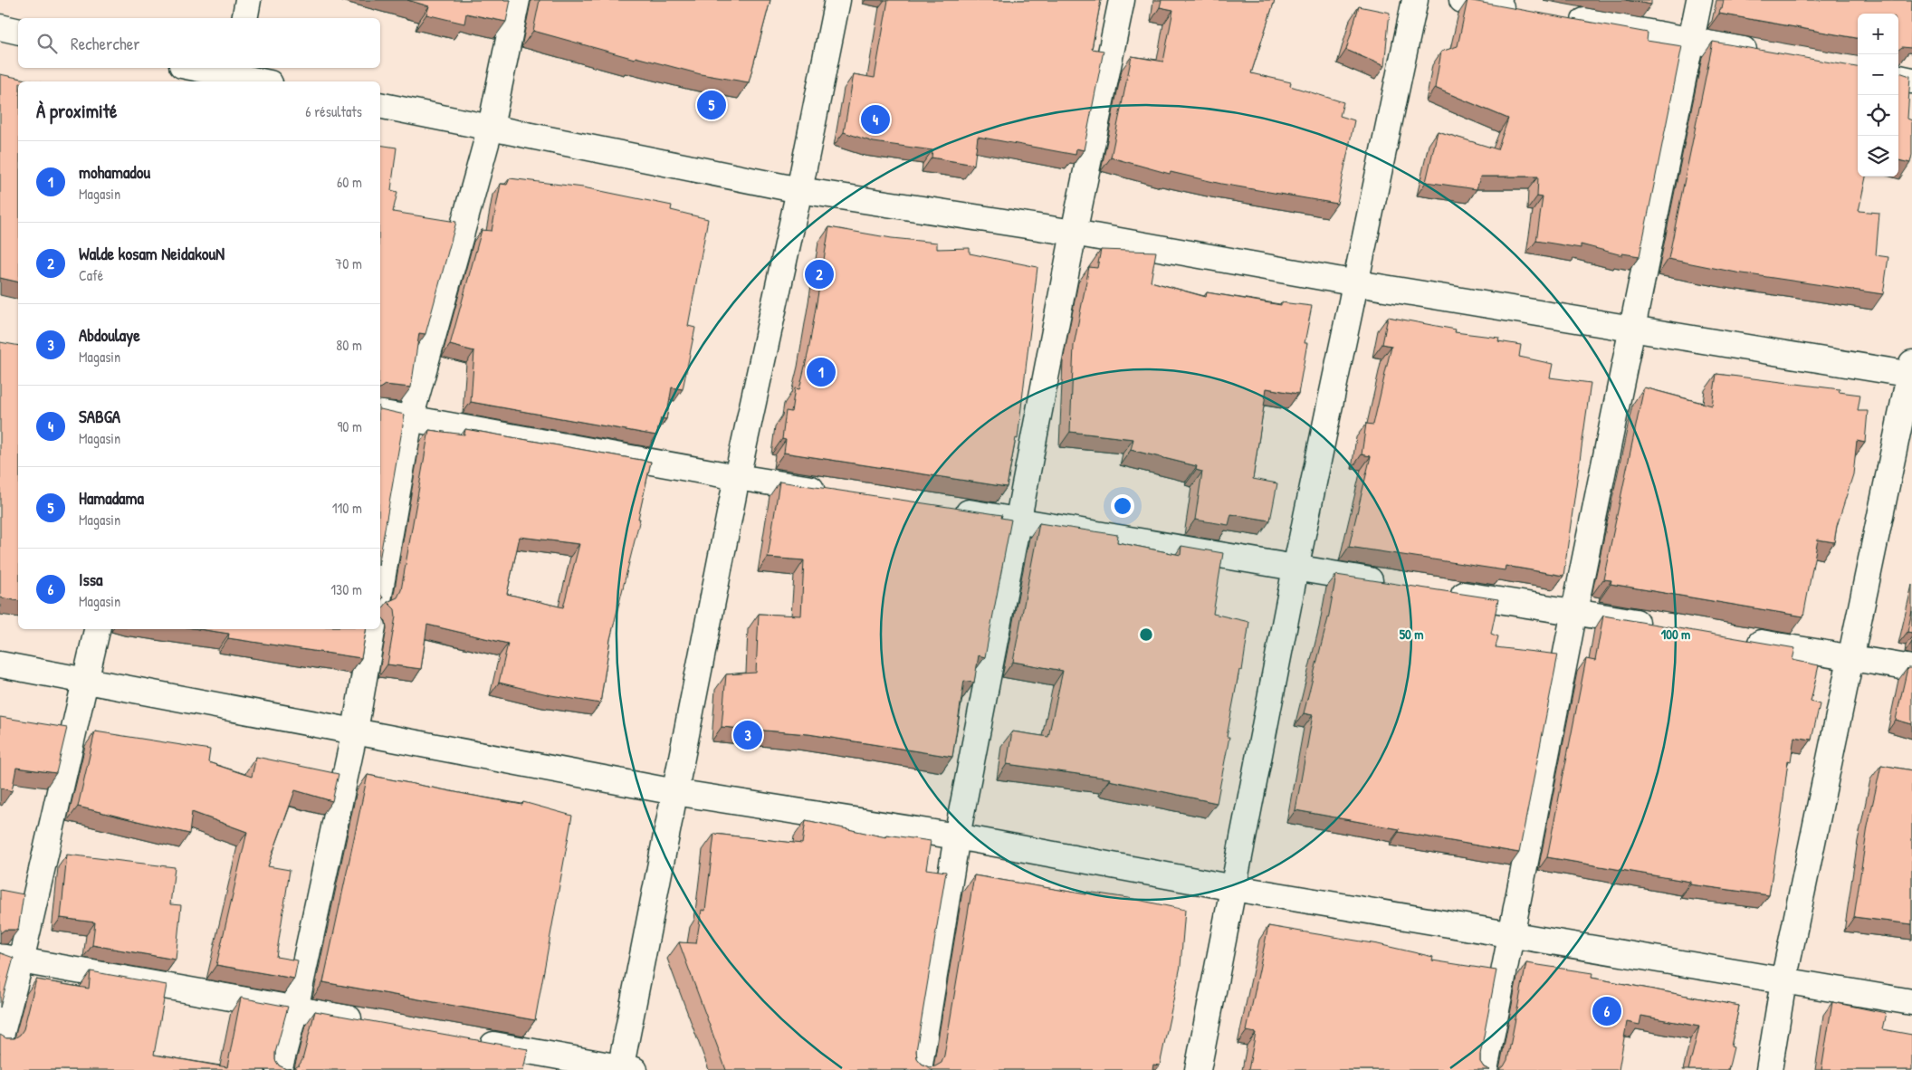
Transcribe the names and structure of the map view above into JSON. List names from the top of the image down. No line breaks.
{"page":{"map_buttons":["+","−"],"search":"Rechercher","heading":["À proximité","6 résultats"],"pins":["5","4","2","1","3","6"],"list":[{"mark":"1","name":"mohamadou","note":"Magasin","value":"60 m"},{"mark":"2","name":"Walde kosam NeidakouN","note":"Café","value":"70 m"},{"mark":"3","name":"Abdoulaye","note":"Magasin","value":"80 m"},{"mark":"4","name":"SABGA","note":"Magasin","value":"90 m"},{"mark":"5","name":"Hamadama","note":"Magasin","value":"110 m"},{"mark":"6","name":"Issa","note":"Magasin","value":"130 m"}]},"rings":["50 m","100 m"]}
